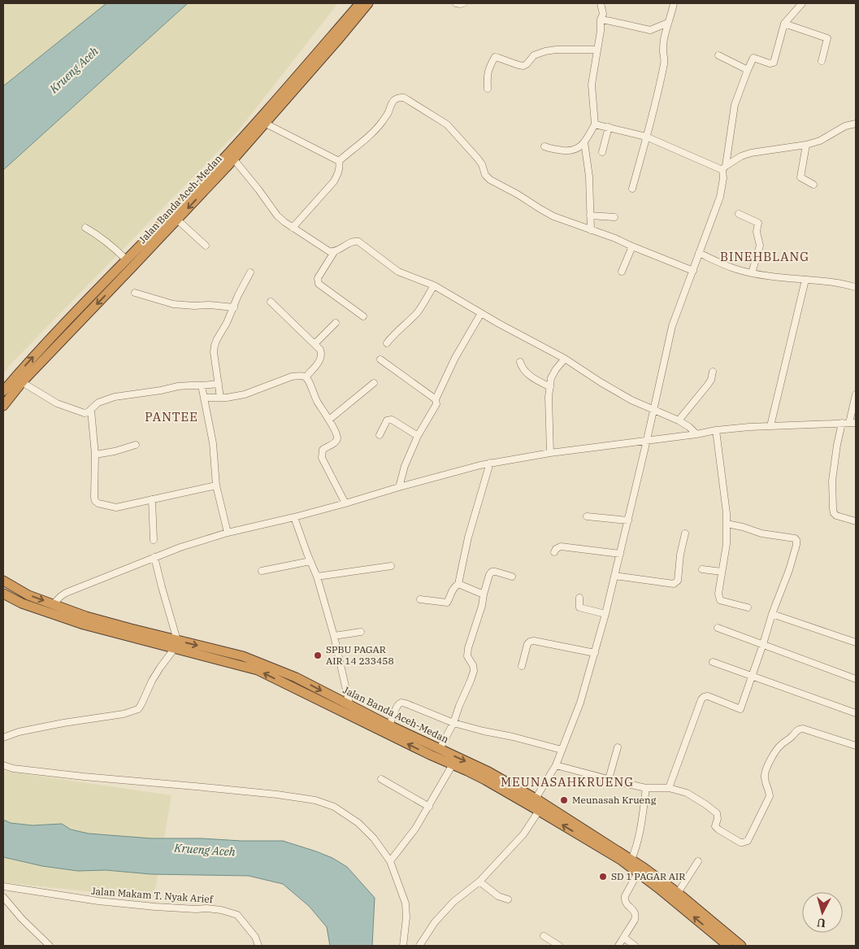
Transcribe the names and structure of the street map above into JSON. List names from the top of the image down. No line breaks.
{"streets":{"highway":["Jalan Banda Aceh-Medan"],"street":["Jalan Makam T. Nyak Arief"]},"districts":["BINEHBLANG","PANTEE","MEUNASAHKRUENG"],"water":["Krueng Aceh"],"places":["SPBU PAGAR AIR 14 233458","Meunasah Krueng","SD 1 PAGAR AIR"],"north":"bottom"}
